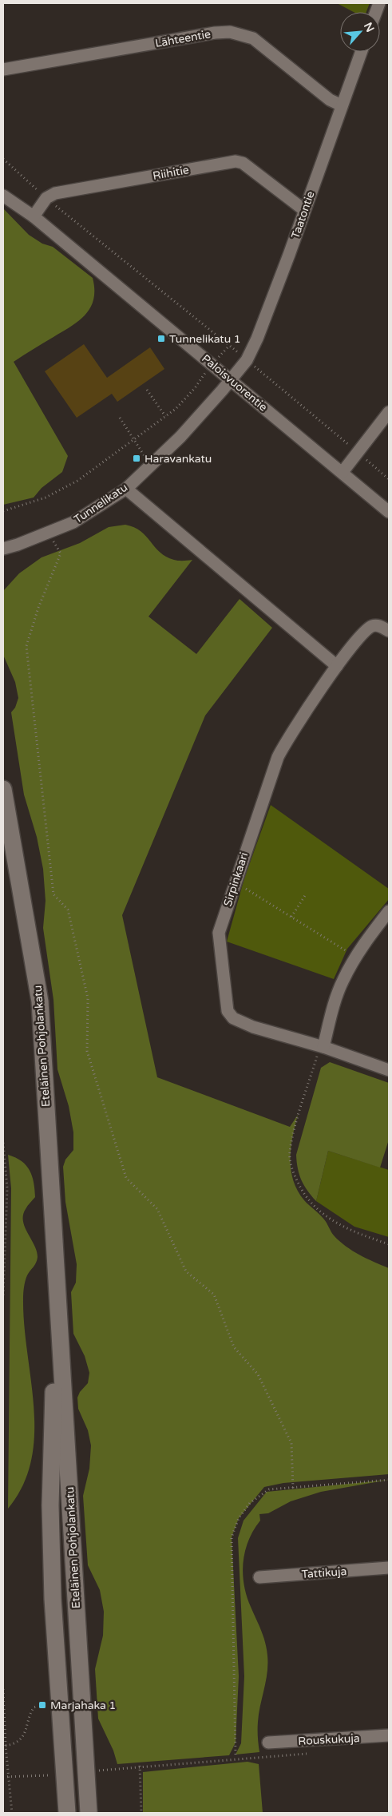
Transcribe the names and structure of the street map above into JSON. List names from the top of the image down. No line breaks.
{"streets":{"main road":["Eteläinen Pohjolankatu"],"street":["Lähteentie","Riihitie","Taatontie","Paloisvuorentie","Tunnelikatu","Sirpinkaari","Tattikuja","Rouskukuja"]},"crossings":[["Lähteentie","Taatontie"],["Riihitie","Taatontie"],["Taatontie","Paloisvuorentie"],["Taatontie","Tunnelikatu"],["Paloisvuorentie","Tunnelikatu"]],"places":{"transit":["Tunnelikatu 1","Haravankatu","Marjahaka 1"]},"north":"top right"}
